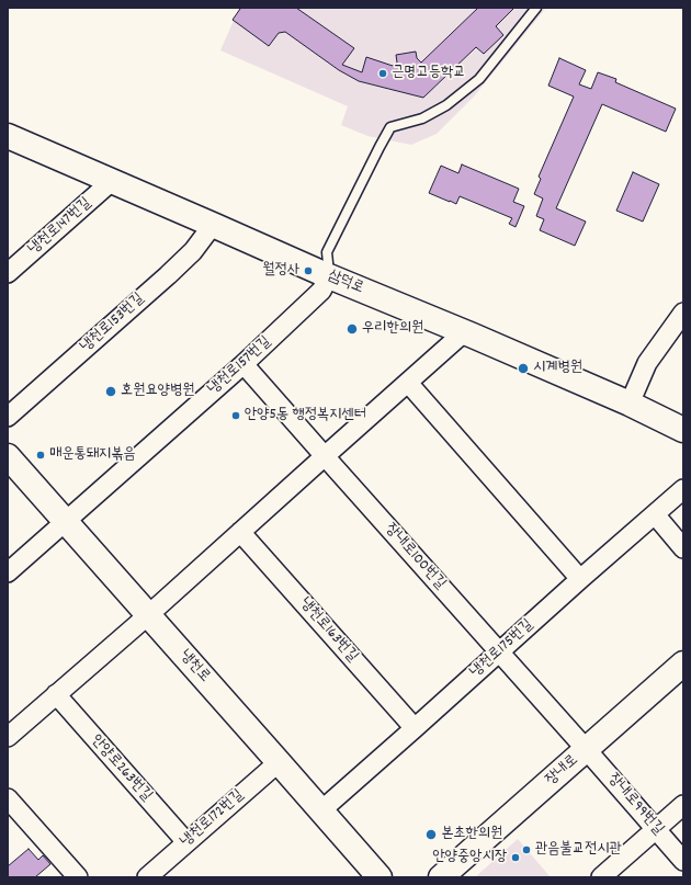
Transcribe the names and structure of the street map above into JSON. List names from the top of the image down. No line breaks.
{"streets":{"street":["냉천로147번길","삼덕로","냉천로153번길","냉천로157번길","장내로100번길","냉천로163번길","냉천로175번길","냉천로","안양로263번길","장내로","장내로99번길","냉천로172번길"]},"crossings":[["냉천로147번길","삼덕로"],["삼덕로","냉천로153번길"],["삼덕로","냉천로157번길"],["냉천로157번길","장내로100번길"],["냉천로157번길","냉천로"],["장내로100번길","냉천로175번길"],["장내로100번길","장내로"],["장내로100번길","장내로99번길"],["냉천로163번길","냉천로175번길"],["냉천로175번길","냉천로"],["냉천로","냉천로172번길"],["안양로263번길","냉천로172번길"],["장내로","장내로99번길"]],"places":["근명고등학교","월정사","우리한의원","시계병원","호원요양병원","안양5동 행정복지센터","매운통돼지볶음","본초한의원","관음불교전시관","안양중앙시장"]}
